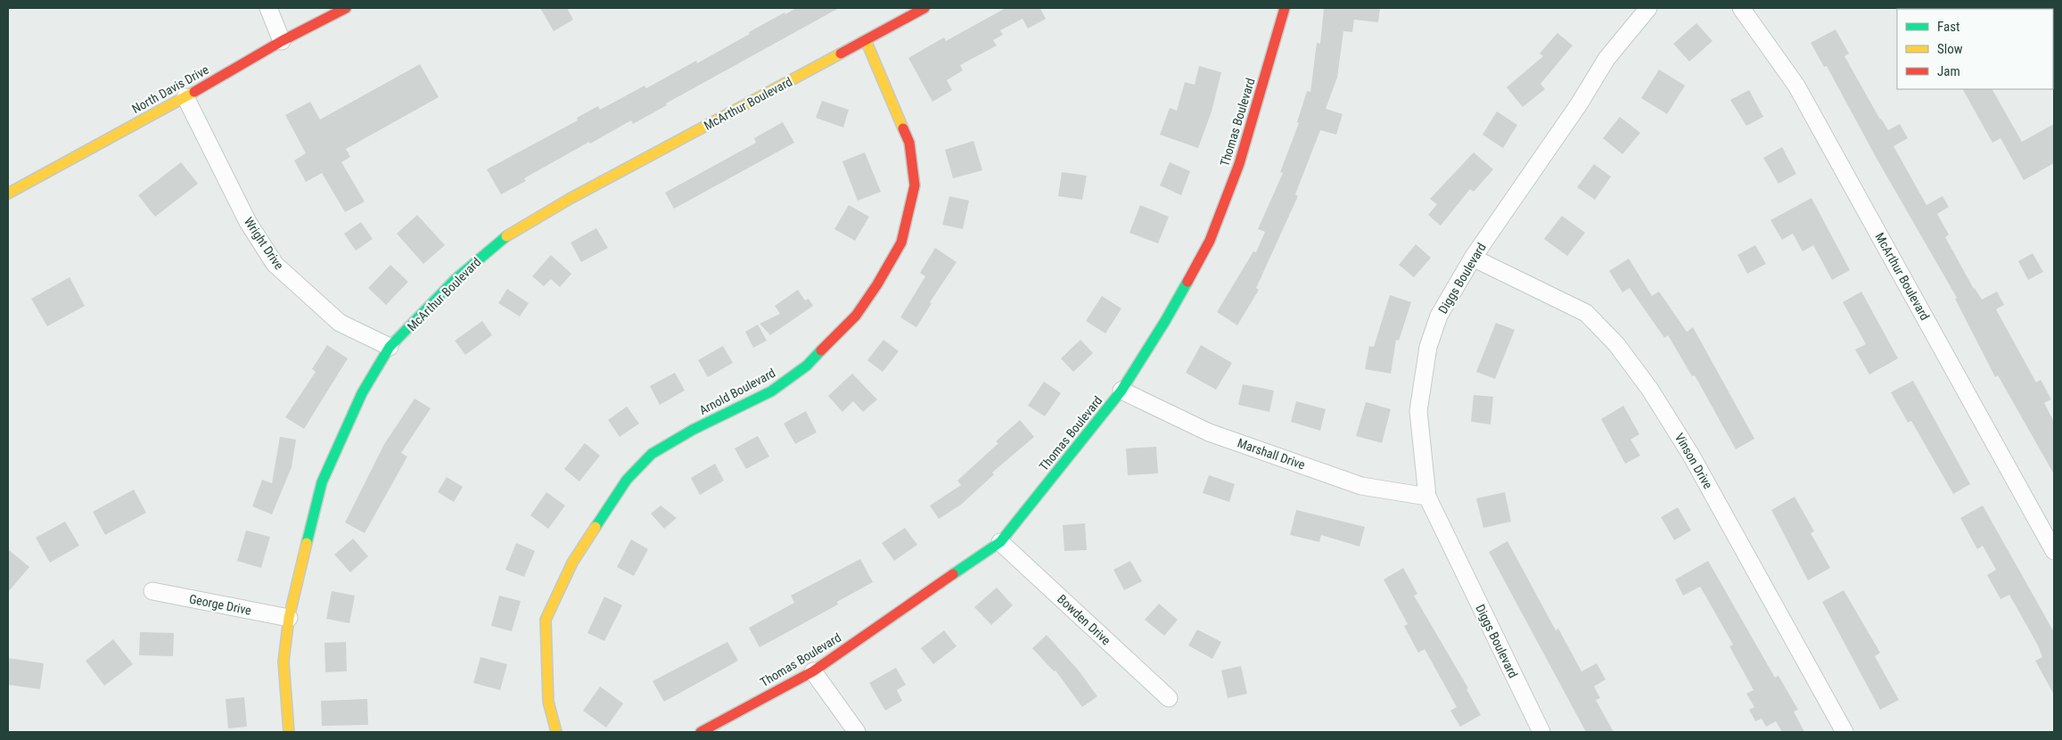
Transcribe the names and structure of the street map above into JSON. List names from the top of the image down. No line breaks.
{"streets":{"street":["North Davis Drive","McArthur Boulevard","Thomas Boulevard","Wright Drive","Diggs Boulevard","Arnold Boulevard","Marshall Drive","Vinson Drive","George Drive","Bowden Drive"]},"crossings":[["North Davis Drive","Wright Drive"],["McArthur Boulevard","Wright Drive"],["McArthur Boulevard","Arnold Boulevard"],["McArthur Boulevard","George Drive"],["Thomas Boulevard","Marshall Drive"],["Thomas Boulevard","Bowden Drive"],["Diggs Boulevard","Marshall Drive"],["Diggs Boulevard","Vinson Drive"]],"legend":["Fast","Slow","Jam"]}
